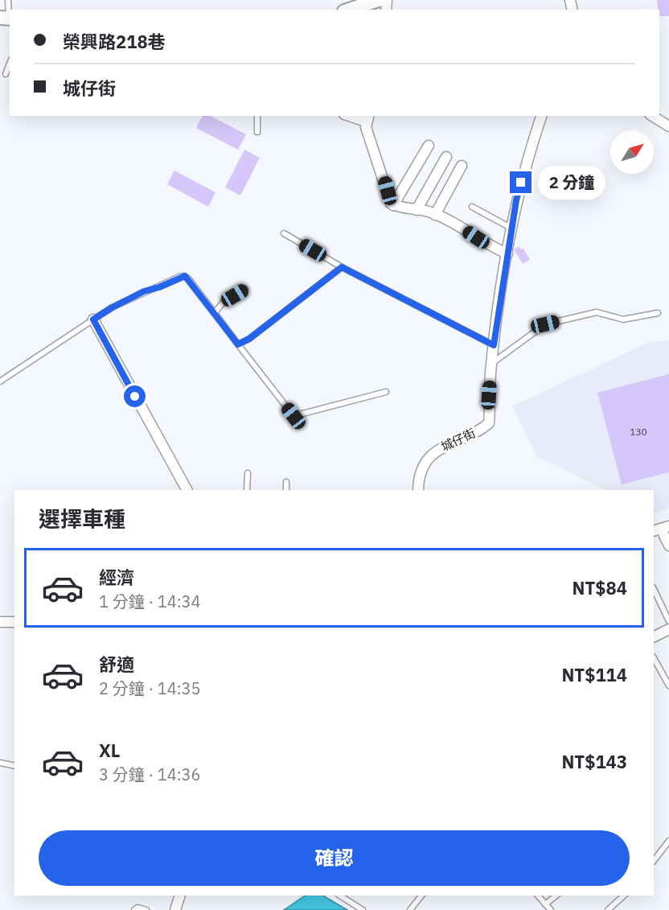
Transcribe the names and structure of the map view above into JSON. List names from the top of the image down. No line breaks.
{"streets":{"street":["城仔街"]},"house_numbers":["130"],"north":"top right","page":{"banner":["榮興路218巷","城仔街"],"bubble":"2 分鐘","heading":"選擇車種","list":[{"name":"經濟","note":"1 分鐘 · 14:34","value":"NT$84"},{"name":"舒適","note":"2 分鐘 · 14:35","value":"NT$114"},{"name":"XL","note":"3 分鐘 · 14:36","value":"NT$143"}],"buttons":"確認"}}
